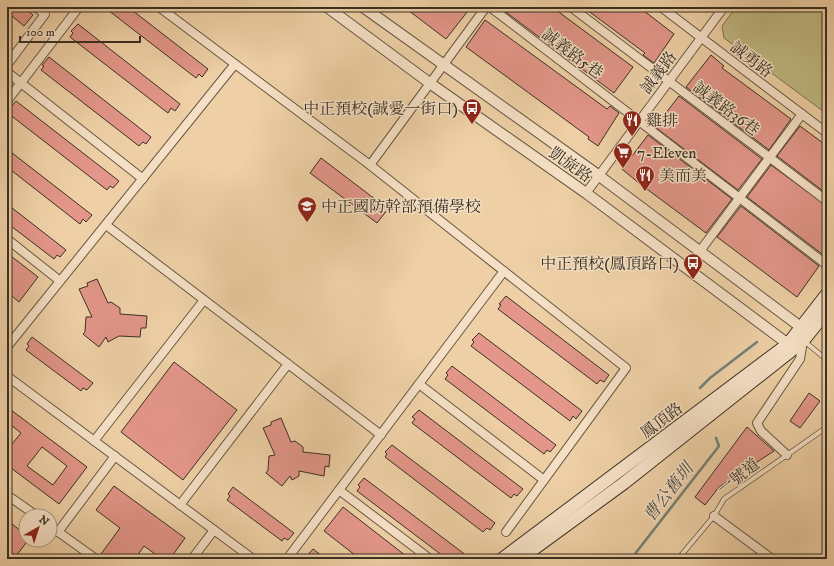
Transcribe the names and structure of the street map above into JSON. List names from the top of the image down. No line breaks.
{"streets":{"main road":["鳳頂路"],"street":["誠義路5巷","誠勇路","誠義路","誠義路36巷","凱旋路"],"lane":["一號道"]},"crossings":[["誠義路5巷","誠義路"],["誠勇路","誠義路"],["誠義路","誠義路36巷"],["誠義路","凱旋路"],["凱旋路","鳳頂路"]],"water":["曹公舊圳"],"places":{"bus stop":["中正預校(誠愛一街口)","中正預校(鳳頂路口)"],"restaurant":["雞排","美而美"],"supermarket":["7-Eleven"],"school or university":["中正國防幹部預備學校"]},"scale_bar":"100 m","north":"top right"}
